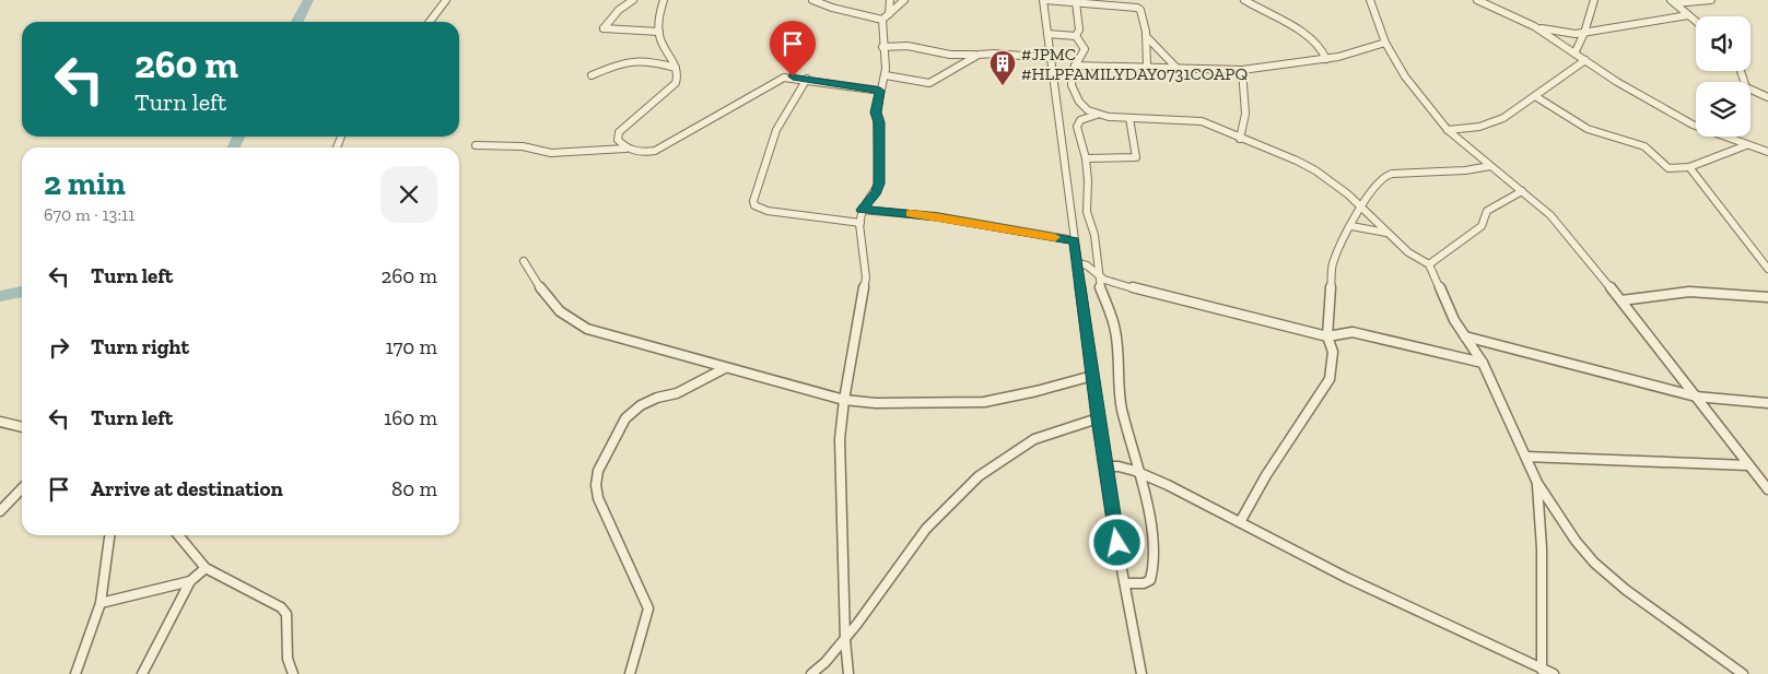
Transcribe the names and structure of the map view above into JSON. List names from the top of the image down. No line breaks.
{"places":{"building":["#JPMC #HLPFAMILYDAY0731COAPQ"]},"page":{"turn":["260 m","Turn left"],"heading":["2 min","670 m · 13:11"],"list":[{"name":"Turn left","value":"260 m"},{"name":"Turn right","value":"170 m"},{"name":"Turn left","value":"160 m"},{"name":"Arrive at destination","value":"80 m"}]}}
